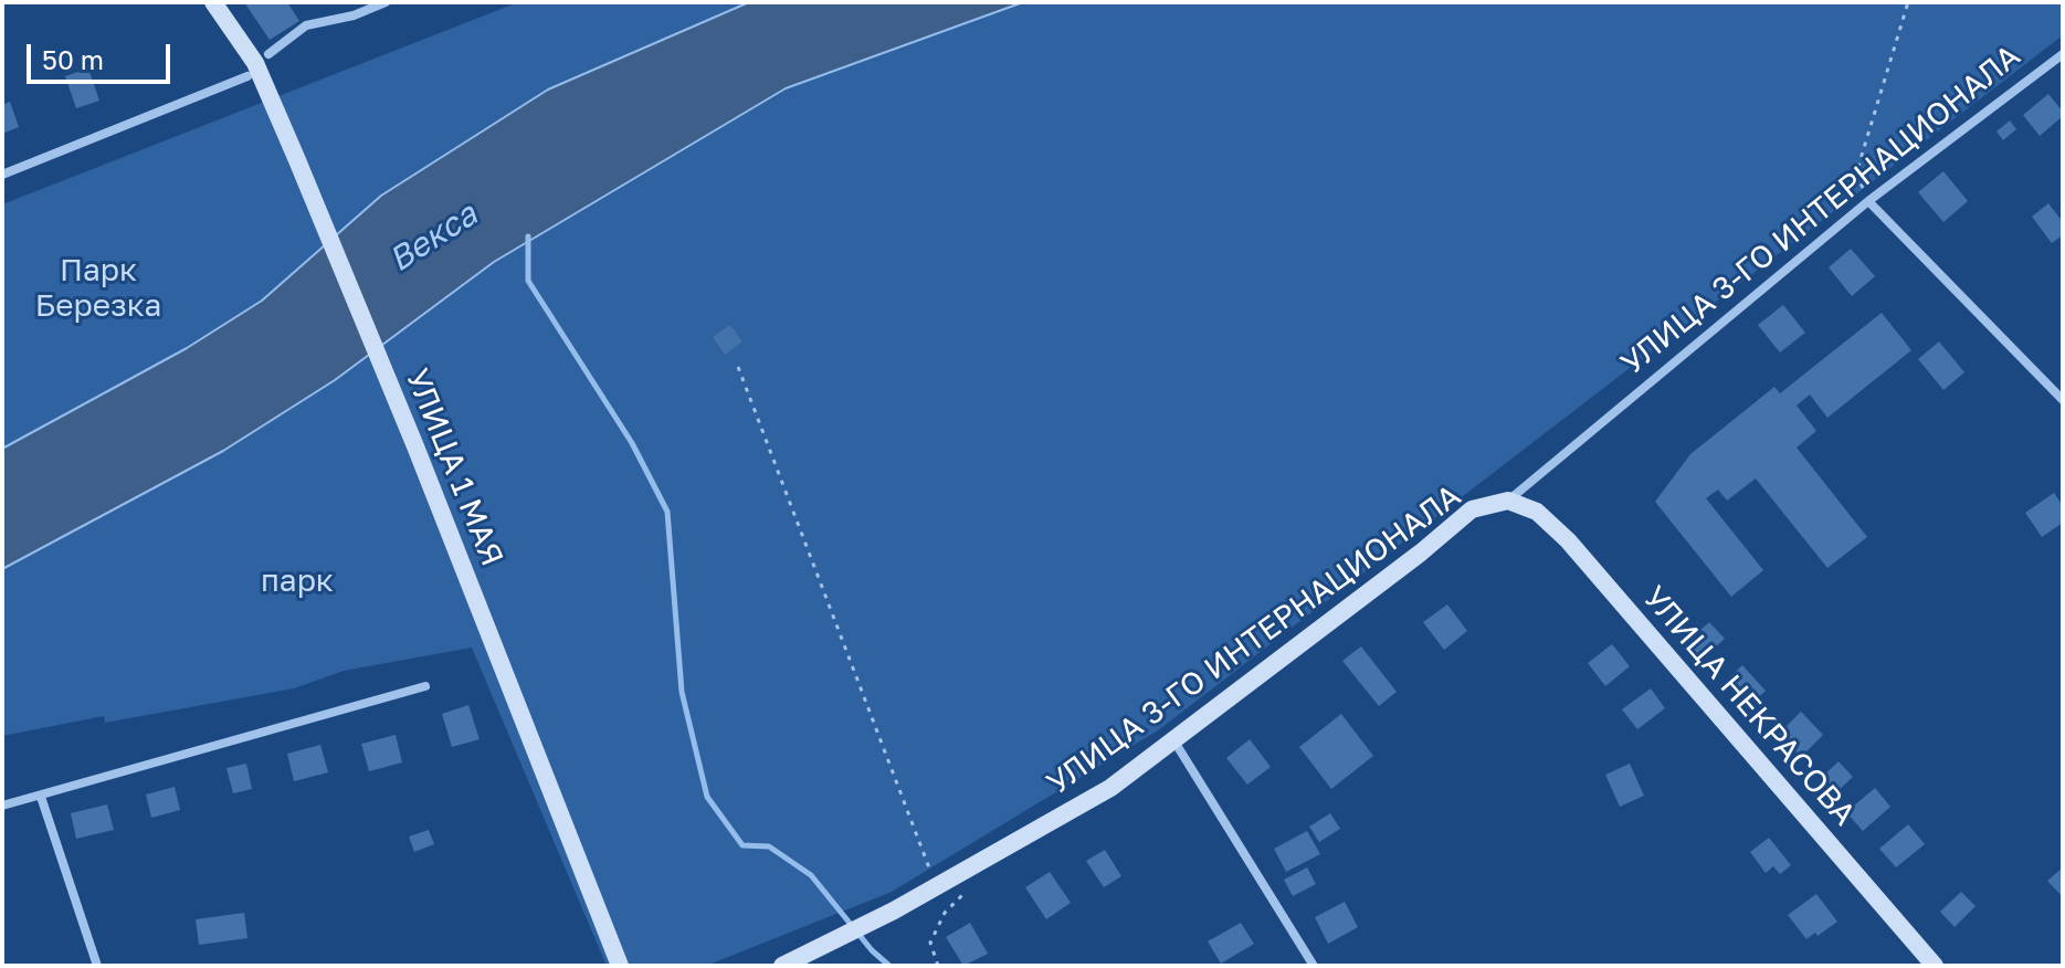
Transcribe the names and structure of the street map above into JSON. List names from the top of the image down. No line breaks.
{"streets":{"street":["УЛИЦА 3-ГО ИНТЕРНАЦИОНАЛА","УЛИЦА 1 МАЯ","УЛИЦА НЕКРАСОВА"]},"crossings":[["УЛИЦА 3-ГО ИНТЕРНАЦИОНАЛА","УЛИЦА НЕКРАСОВА"]],"water":["Векса"],"parks":["Парк Березка","парк"],"scale_bar":"50 m"}
